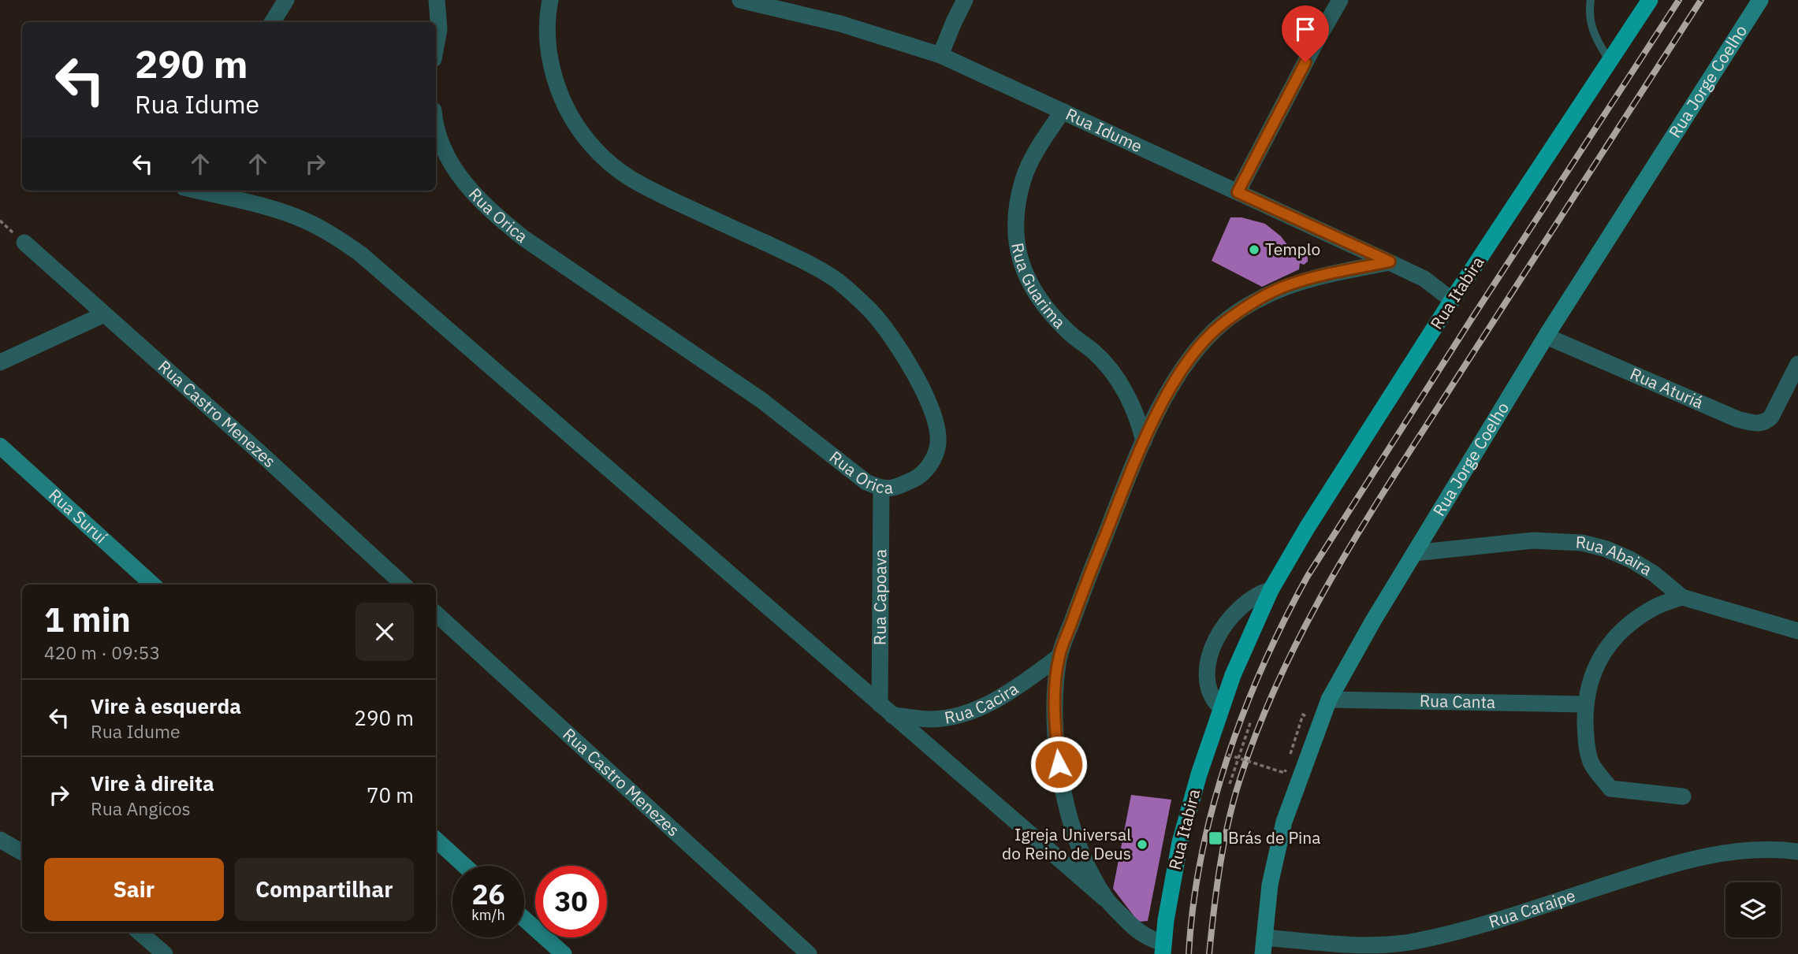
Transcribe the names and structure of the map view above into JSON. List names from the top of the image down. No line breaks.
{"streets":{"main road":["Rua Itabira"],"street":["Rua Jorge Coelho","Rua Idume","Rua Orica","Rua Guarima","Rua Aturiá","Rua Castro Menezes","Rua Suruí","Rua Abaira","Rua Capoava","Rua Cacira","Rua Canta","Rua Caraipe"]},"crossings":[["Rua Jorge Coelho","Rua Aturiá"],["Rua Jorge Coelho","Rua Abaira"],["Rua Jorge Coelho","Rua Canta"],["Rua Jorge Coelho","Rua Caraipe"],["Rua Idume","Rua Guarima"],["Rua Idume","Rua Itabira"],["Rua Orica","Rua Capoava"],["Rua Capoava","Rua Cacira"]],"places":{"other":["Templo","Igreja Universal do Reino de Deus"],"transit":["Brás de Pina"]},"page":{"turn":["290 m","Rua Idume"],"heading":["1 min","420 m · 09:53"],"list":[{"name":"Vire à esquerda","note":"Rua Idume","value":"290 m"},{"name":"Vire à direita","note":"Rua Angicos","value":"70 m"}],"buttons":["Sair","Compartilhar"],"speed":"26 km/h","limit":"30"}}
